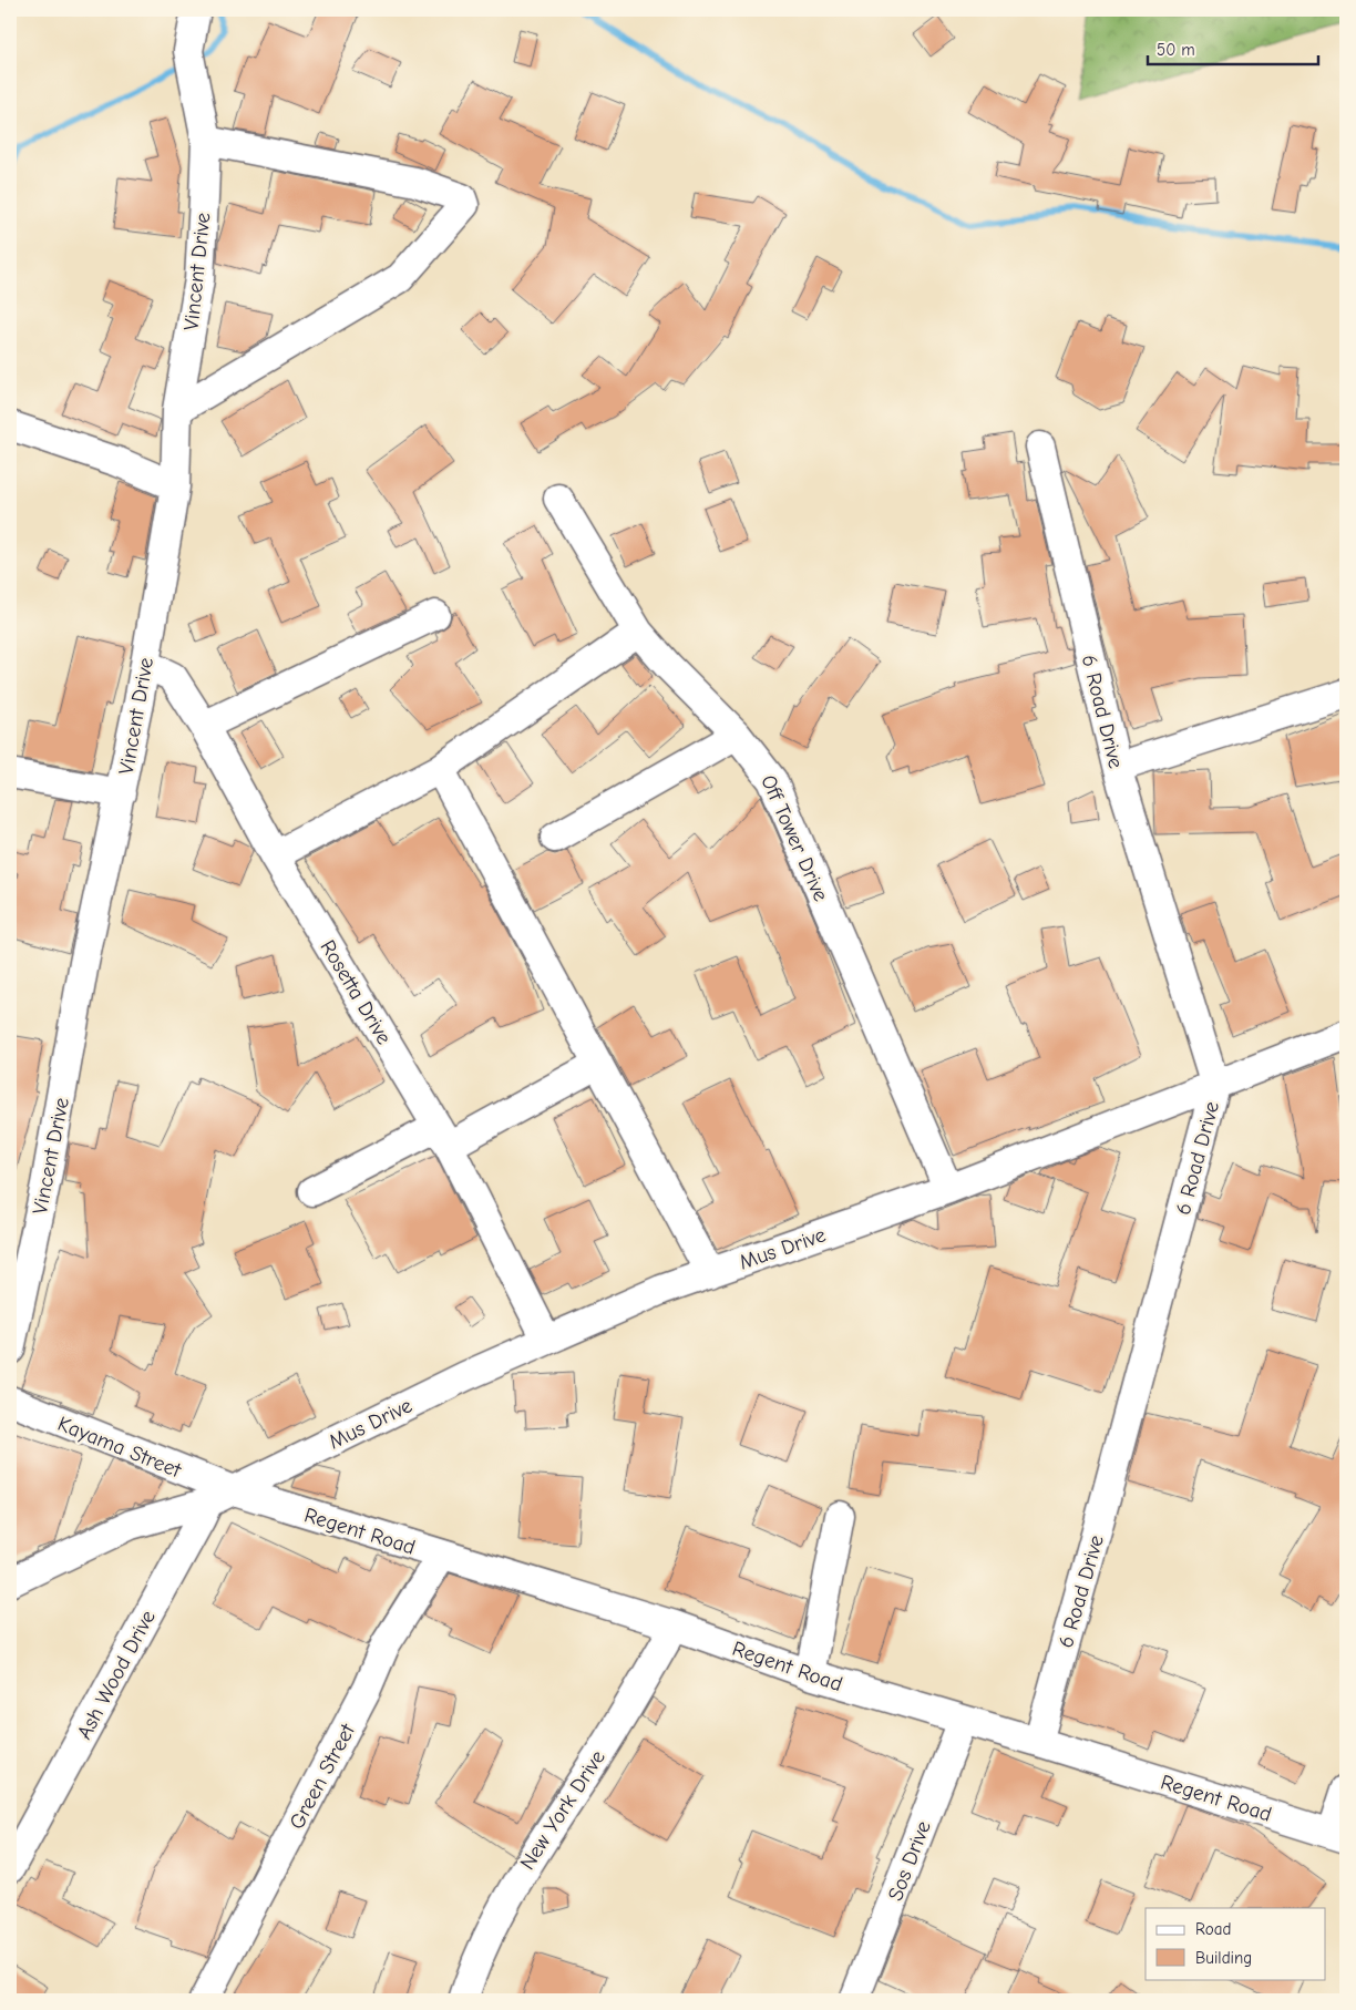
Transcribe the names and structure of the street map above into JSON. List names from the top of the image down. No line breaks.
{"streets":{"street":["Vincent Drive","6 Road Drive","Off Tower Drive","Rosetta Drive","Mus Drive","Kayama Street","Regent Road","Ash Wood Drive","Green Street","New York Drive","Sos Drive"]},"crossings":[["Vincent Drive","Rosetta Drive"],["6 Road Drive","Mus Drive"],["6 Road Drive","Regent Road"],["Off Tower Drive","Mus Drive"],["Rosetta Drive","Mus Drive"],["Mus Drive","Kayama Street"],["Mus Drive","Regent Road"],["Mus Drive","Ash Wood Drive"],["Kayama Street","Regent Road"],["Kayama Street","Ash Wood Drive"],["Regent Road","Ash Wood Drive"],["Regent Road","Green Street"],["Regent Road","New York Drive"],["Regent Road","Sos Drive"]],"legend":["Road","Building"],"scale_bar":"50 m"}
